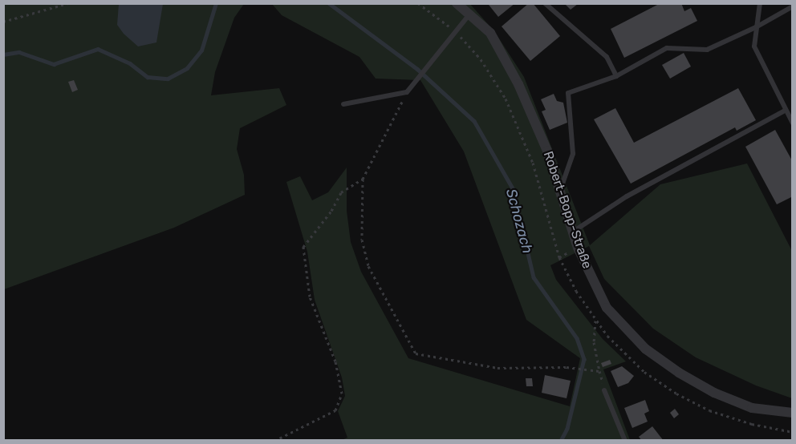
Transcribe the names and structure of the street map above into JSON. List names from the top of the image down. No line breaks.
{"streets":{"street":["Robert-Bopp-Straße"]},"water":["Schozach"]}
